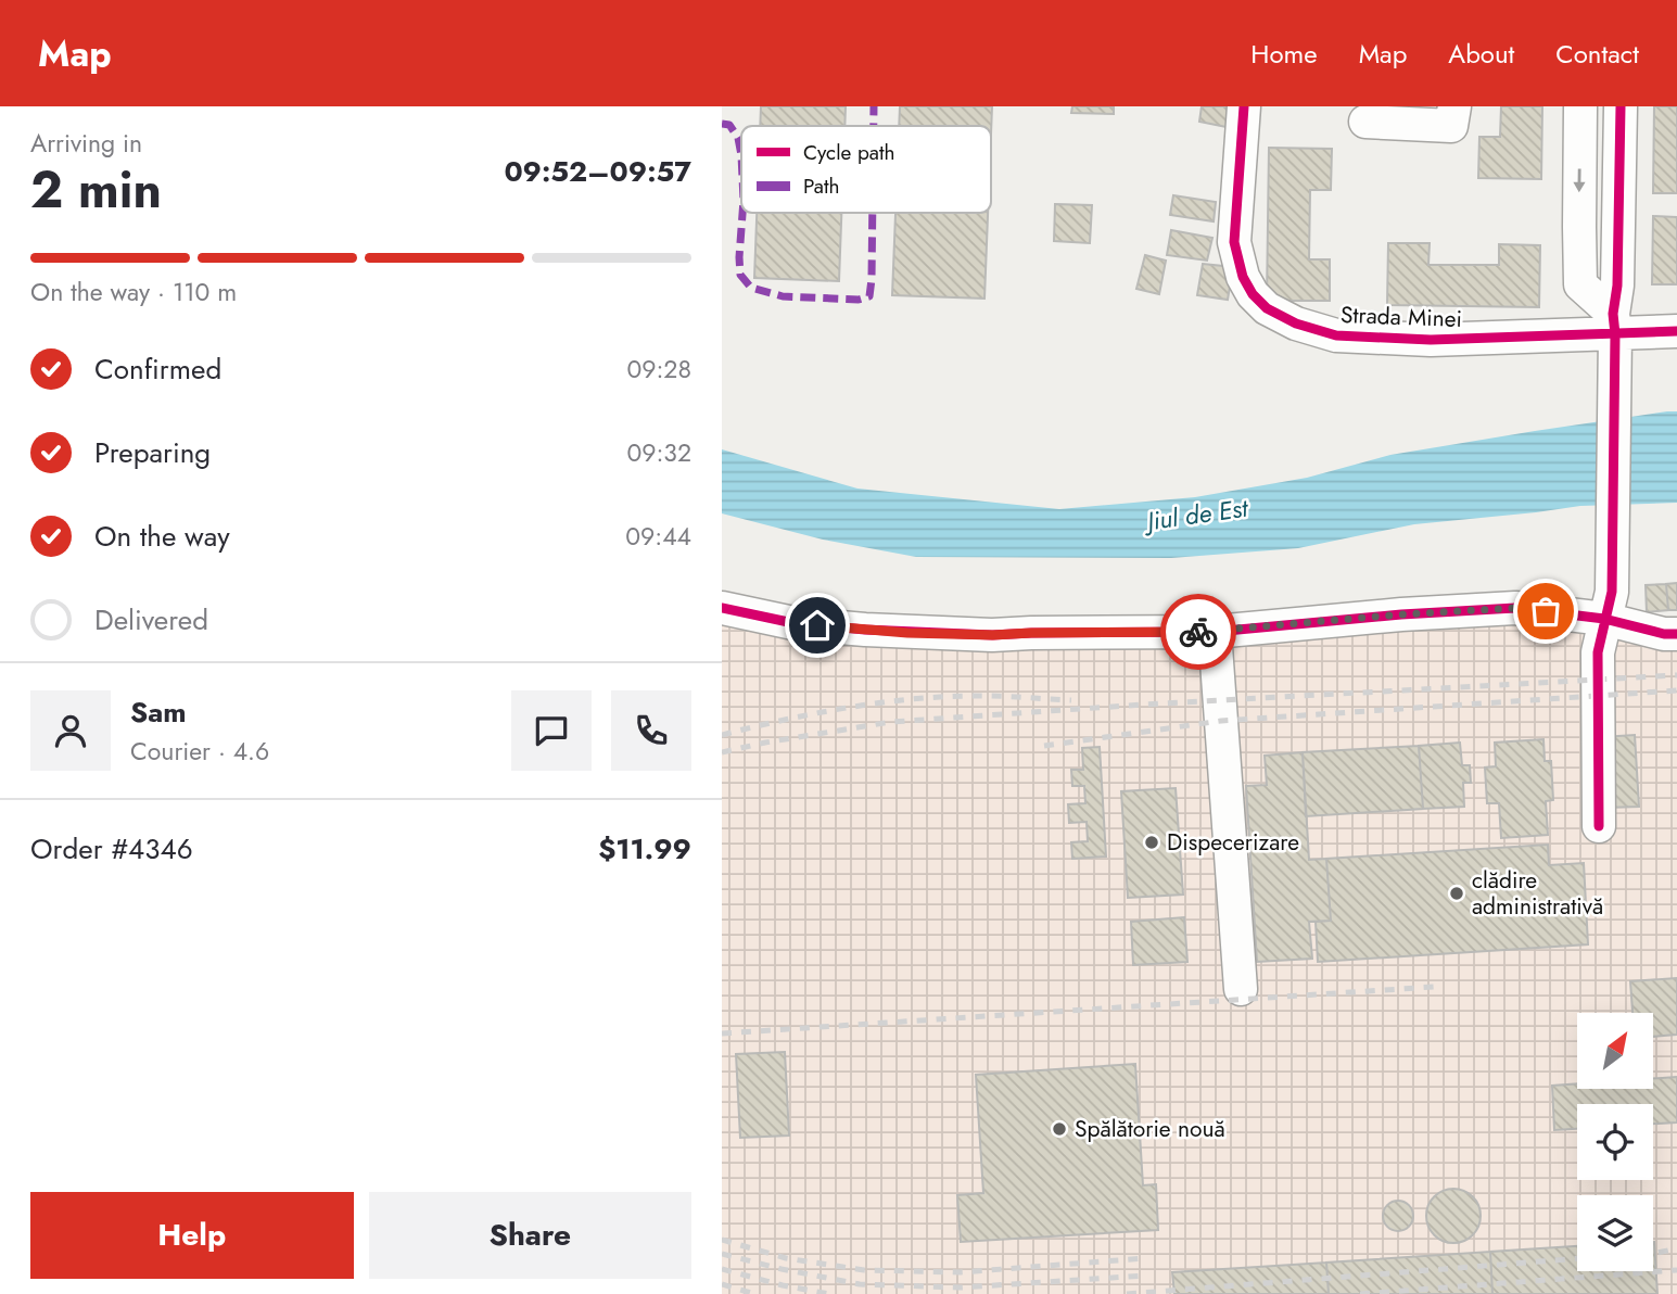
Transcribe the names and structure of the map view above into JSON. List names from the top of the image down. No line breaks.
{"streets":{"street":["Strada Minei"]},"water":["Jiul de Est"],"places":["Dispecerizare","clădire administrativă","Spălătorie nouă"],"legend":["Cycle path","Path"],"north":"top right","page":{"header":"Map","nav":["Home","Map","About","Contact"],"heading":["2 min","Arriving in","09:52–09:57"],"panel":["Sam","Courier · 4.6","Order #4346","$11.99"],"bar":"On the way · 110 m","list":[["Confirmed","09:28"],["Preparing","09:32"],["On the way","09:44"],"Delivered"],"buttons":["Help","Share"]}}
